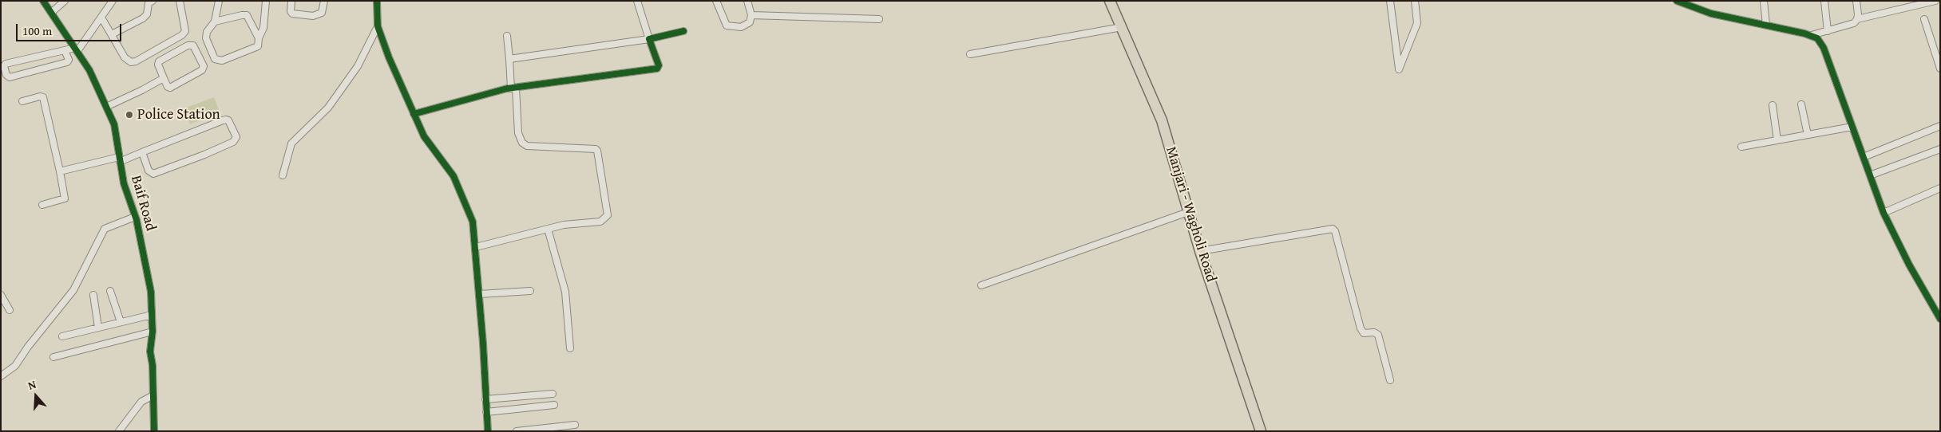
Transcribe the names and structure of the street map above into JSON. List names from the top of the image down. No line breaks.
{"streets":{"main road":["Manjari - Wagholi Road"],"street":["Baif Road"]},"places":["Police Station"],"scale_bar":"100 m","north":"top"}
